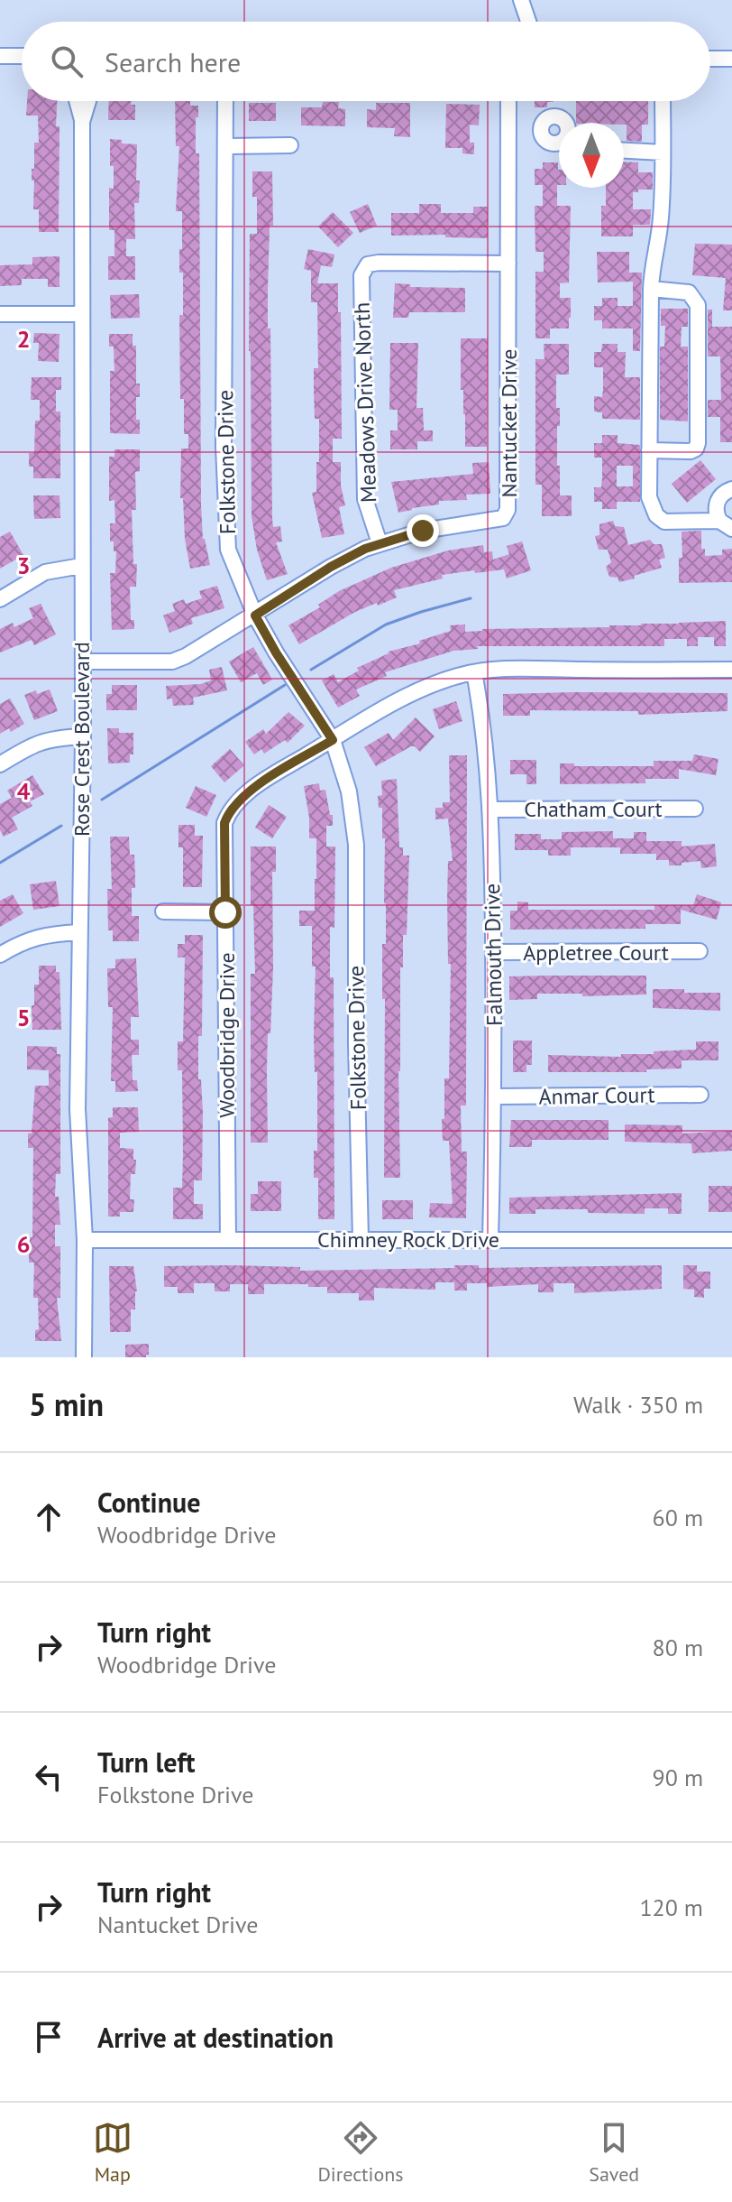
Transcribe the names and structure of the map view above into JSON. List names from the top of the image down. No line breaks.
{"streets":{"street":["Meadows Drive North","Nantucket Drive","Folkstone Drive","Rose Crest Boulevard","Chatham Court","Appletree Court","Falmouth Drive","Woodbridge Drive","Anmar Court","Chimney Rock Drive"]},"crossings":[["Meadows Drive North","Nantucket Drive"],["Nantucket Drive","Folkstone Drive"],["Nantucket Drive","Rose Crest Boulevard"],["Folkstone Drive","Woodbridge Drive"],["Folkstone Drive","Chimney Rock Drive"],["Rose Crest Boulevard","Chimney Rock Drive"],["Chatham Court","Falmouth Drive"],["Appletree Court","Falmouth Drive"],["Falmouth Drive","Woodbridge Drive"],["Falmouth Drive","Anmar Court"],["Falmouth Drive","Chimney Rock Drive"],["Woodbridge Drive","Chimney Rock Drive"]],"north":"bottom","page":{"search":"Search here","heading":["5 min","Walk · 350 m"],"list":[["Continue","Woodbridge Drive","60 m"],["Turn right","Woodbridge Drive","80 m"],["Turn left","Folkstone Drive","90 m"],["Turn right","Nantucket Drive","120 m"],"Arrive at destination"],"nav":["Map","Directions","Saved"]},"grid":{"rows":["2","3","4","5","6"]}}
